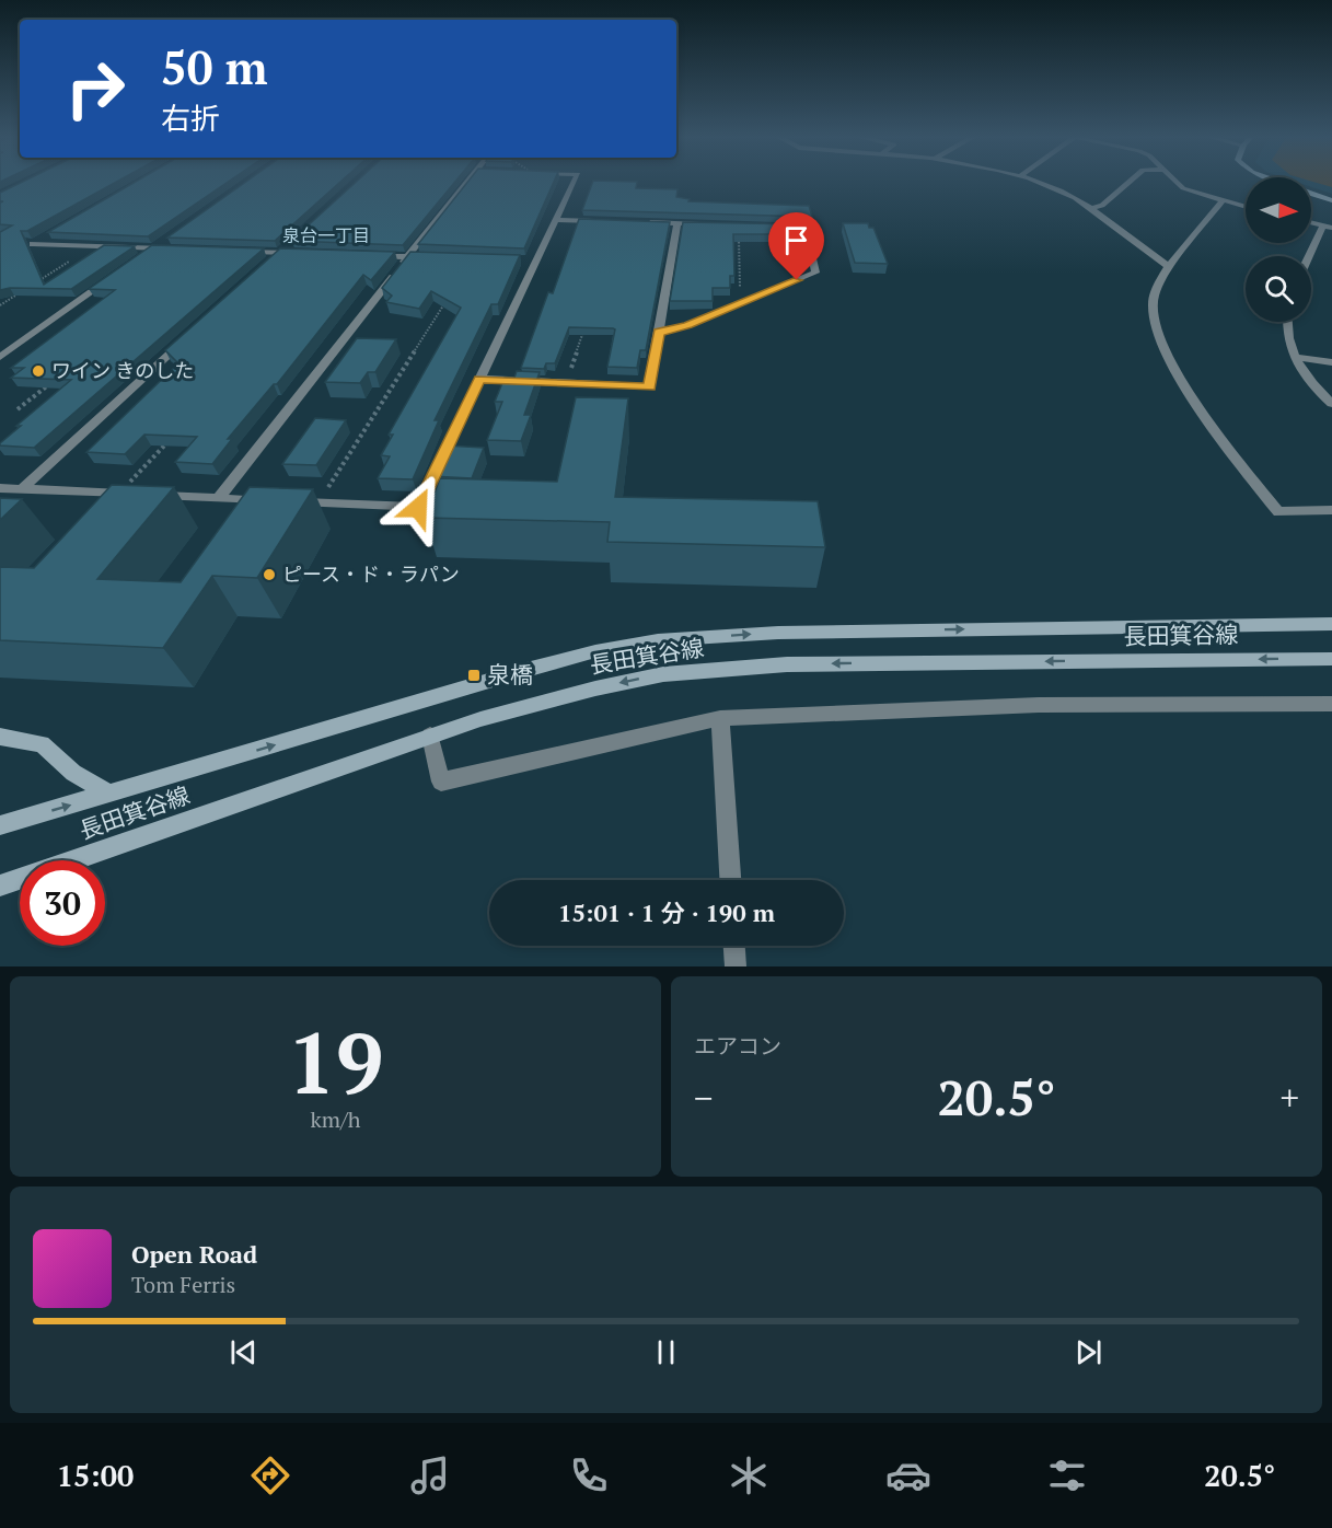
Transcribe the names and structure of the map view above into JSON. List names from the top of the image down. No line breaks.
{"streets":{"street":["長田箕谷線"]},"districts":["泉台一丁目"],"places":{"other":["ワイン きのした","ピース・ド・ラパン"],"transit":["泉橋"]},"north":"right","page":{"turn":["50 m","右折"],"limit":"30","trip":"15:01 · 1 分 · 190 m","tile":[["19","km/h"],"エアコン"],"heat":["−","20.5°","+"],"song":["Open Road","Tom Ferris"],"tabs":["15:00","20.5°"]}}
